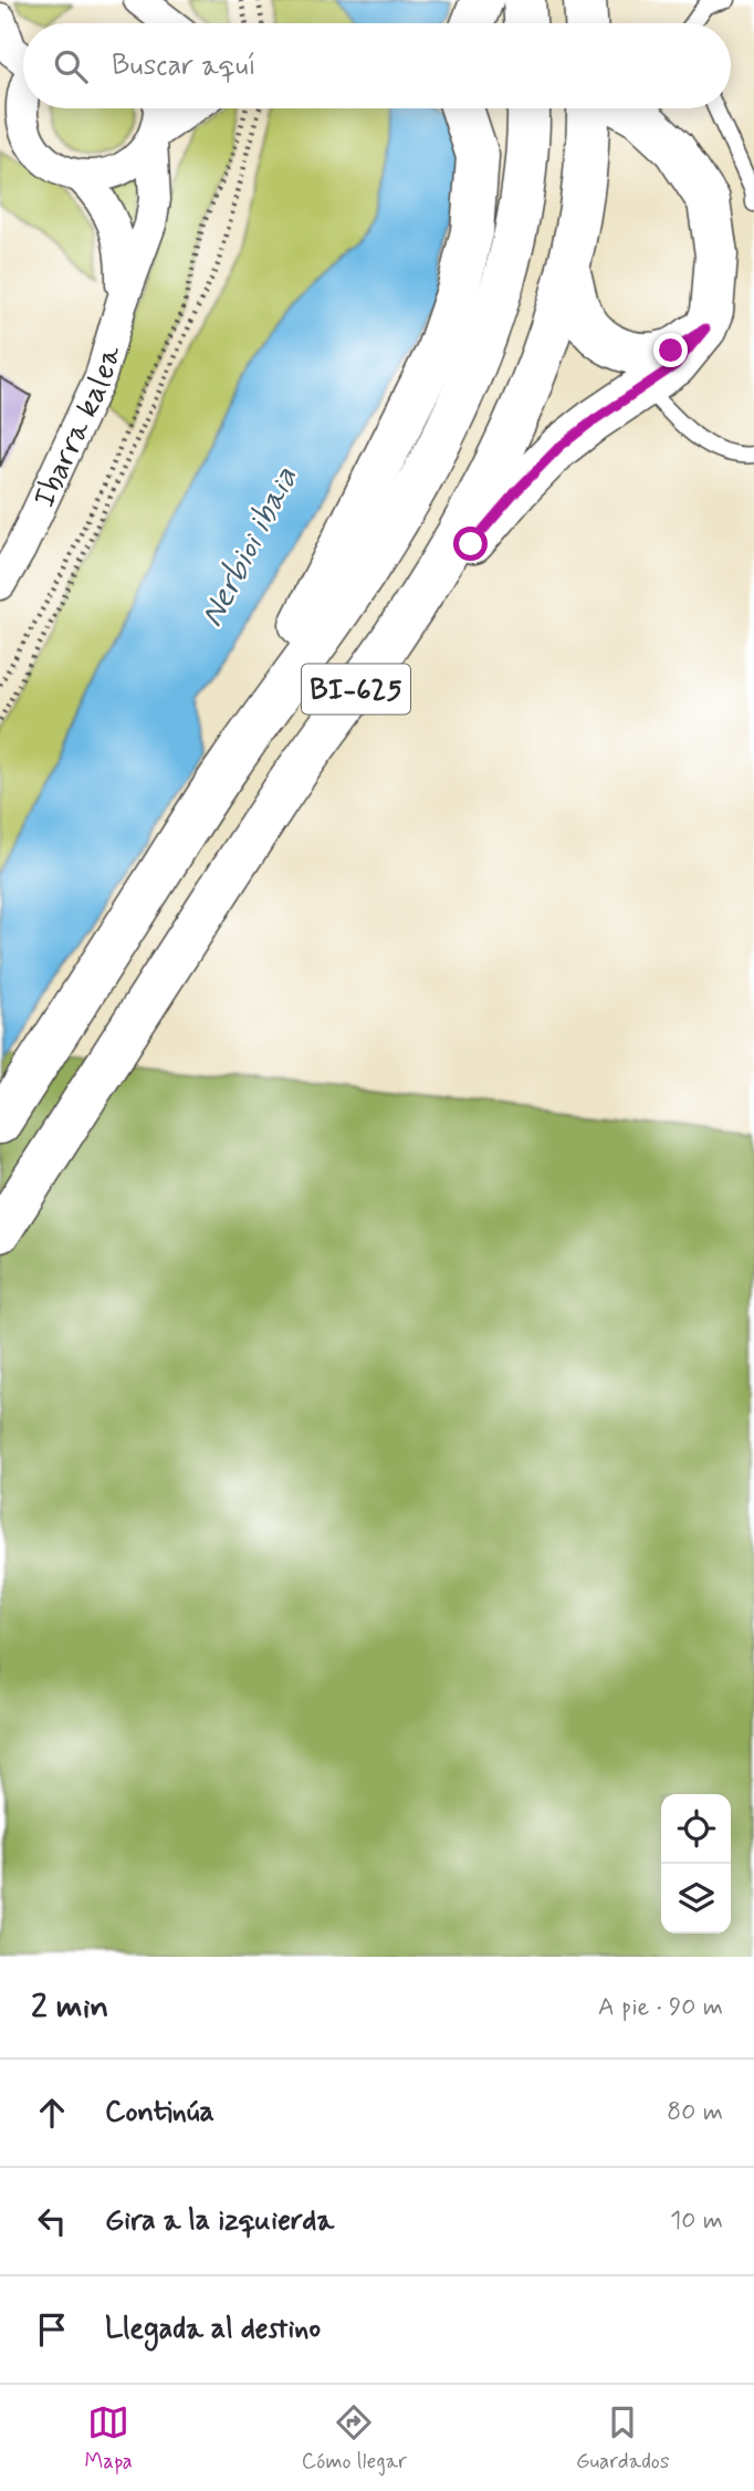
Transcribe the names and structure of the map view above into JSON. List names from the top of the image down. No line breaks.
{"streets":{"main road":["BI-625"],"street":["Ibarra kalea"]},"water":["Nerbioi ibaia"],"page":{"search":"Buscar aquí","heading":["2 min","A pie · 90 m"],"list":[["Continúa","80 m"],["Gira a la izquierda","10 m"],"Llegada al destino"],"nav":["Mapa","Cómo llegar","Guardados"]}}
